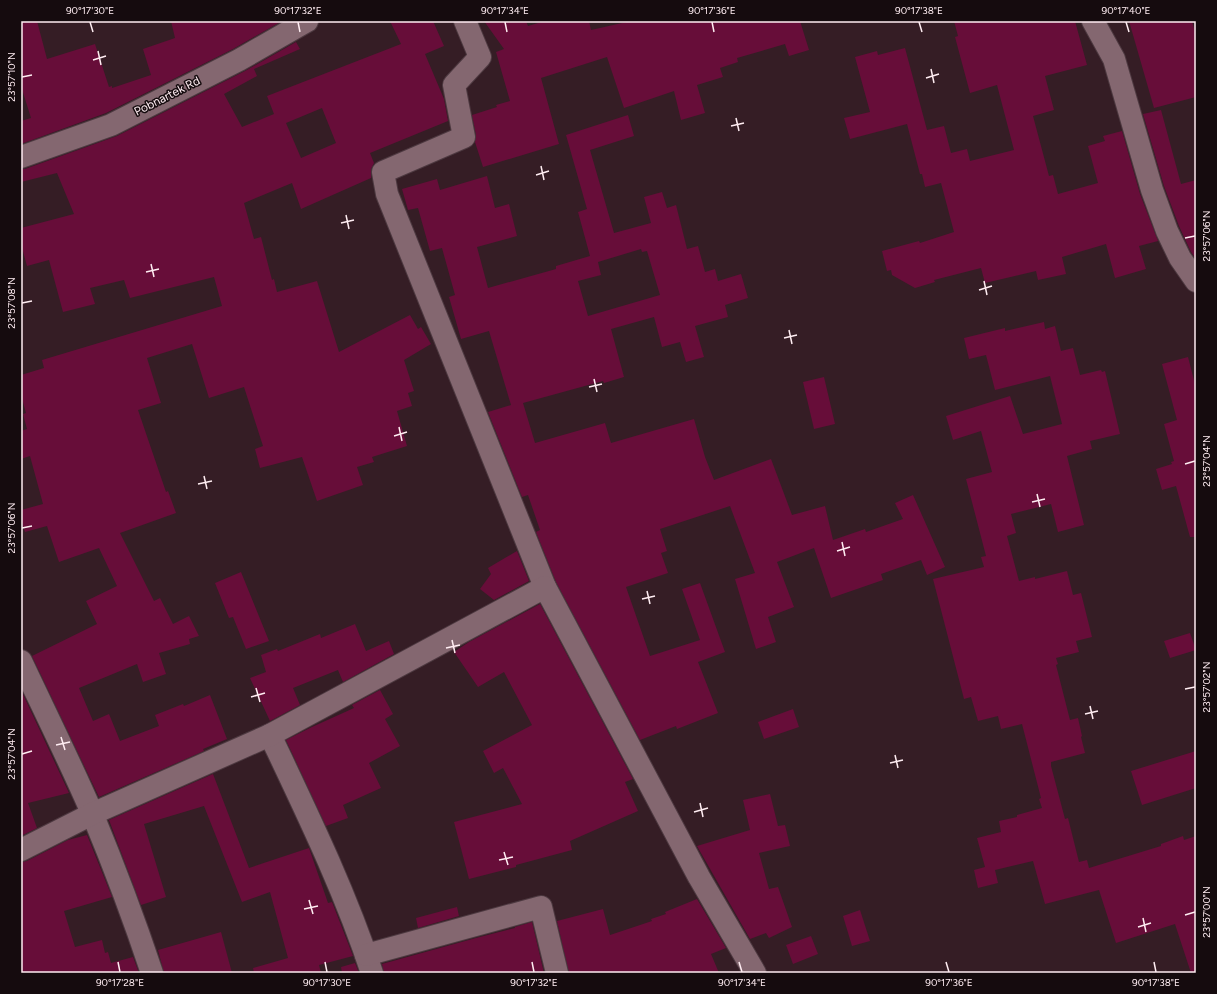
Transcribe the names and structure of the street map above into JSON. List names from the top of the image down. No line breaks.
{"streets":{"street":["Pobnartek Rd"]},"coordinates":["90°17'30\"E","90°17'32\"E","90°17'34\"E","90°17'36\"E","90°17'38\"E","90°17'40\"E","23°57'10\"N","23°57'06\"N","23°57'08\"N","23°57'04\"N","23°57'02\"N","23°57'00\"N","90°17'28\"E"]}
